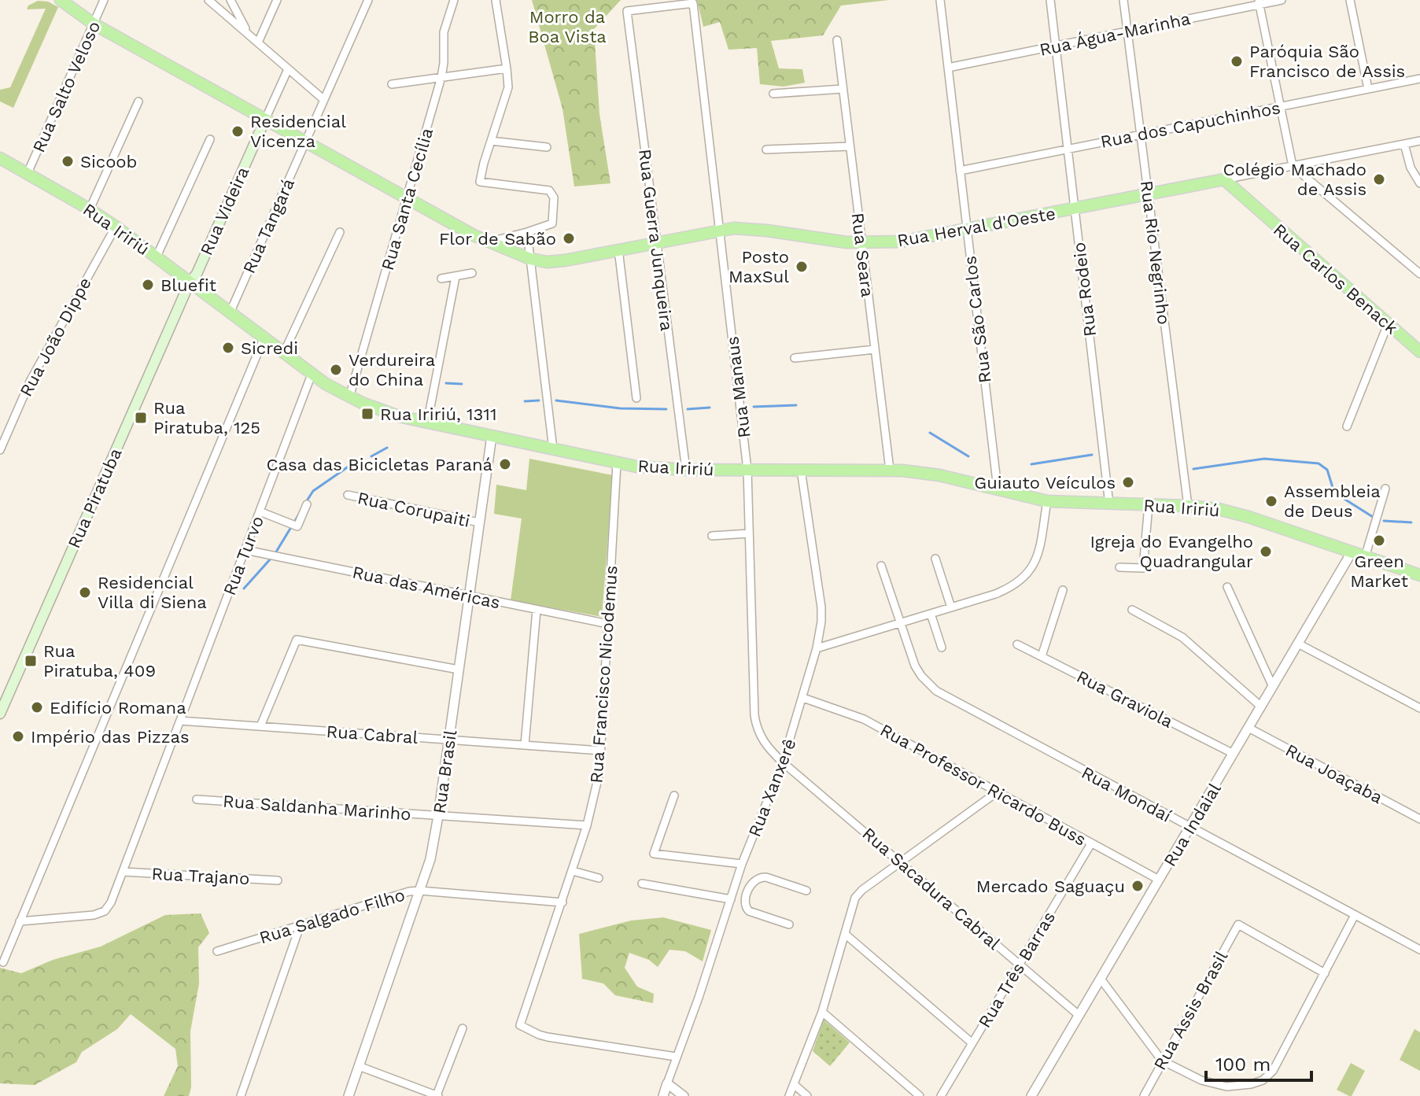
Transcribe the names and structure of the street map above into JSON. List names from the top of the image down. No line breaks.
{"streets":{"main road":["Rua Videira","Rua Herval d'Oeste","Rua Iririú","Rua Carlos Benack","Rua Piratuba"],"street":["Rua Água-Marinha","Rua Salto Veloso","Rua dos Capuchinhos","Rua Santa Cecília","Rua Tangará","Rua Guerra Junqueira","Rua Rio Negrinho","Rua Seara","Rua Rodeio","Rua São Carlos","Rua João Dippe","Rua Manaus","Rua Corupaiti","Rua Turvo","Rua das Américas","Rua Francisco Nicodemus","Rua Graviola","Rua Cabral","Rua Brasil","Rua Joaçaba","Rua Professor Ricardo Buss","Rua Xanxerê","Rua Mondaí","Rua Saldanha Marinho","Rua Indaial","Rua Trajano","Rua Sacadura Cabral","Rua Salgado Filho","Rua Três Barras","Rua Assis Brasil"]},"crossings":[["Rua Água-Marinha","Rua Rio Negrinho"],["Rua Água-Marinha","Rua Rodeio"],["Rua Água-Marinha","Rua São Carlos"],["Rua Salto Veloso","Rua Herval d'Oeste"],["Rua Salto Veloso","Rua Iririú"],["Rua dos Capuchinhos","Rua Rio Negrinho"],["Rua dos Capuchinhos","Rua Rodeio"],["Rua dos Capuchinhos","Rua São Carlos"],["Rua Santa Cecília","Rua Herval d'Oeste"],["Rua Santa Cecília","Rua Iririú"],["Rua Videira","Rua Herval d'Oeste"],["Rua Videira","Rua Iririú"],["Rua Videira","Rua Piratuba"],["Rua Tangará","Rua Herval d'Oeste"],["Rua Tangará","Rua Iririú"],["Rua Herval d'Oeste","Rua Guerra Junqueira"],["Rua Herval d'Oeste","Rua Rio Negrinho"],["Rua Herval d'Oeste","Rua Seara"],["Rua Herval d'Oeste","Rua Carlos Benack"],["Rua Herval d'Oeste","Rua Rodeio"],["Rua Herval d'Oeste","Rua São Carlos"],["Rua Herval d'Oeste","Rua Manaus"],["Rua Iririú","Rua Guerra Junqueira"],["Rua Iririú","Rua Rio Negrinho"],["Rua Iririú","Rua Seara"],["Rua Iririú","Rua Rodeio"],["Rua Iririú","Rua São Carlos"],["Rua Iririú","Rua João Dippe"],["Rua Iririú","Rua Manaus"],["Rua Iririú","Rua Piratuba"],["Rua Iririú","Rua Turvo"],["Rua Iririú","Rua Francisco Nicodemus"],["Rua Iririú","Rua Brasil"],["Rua Iririú","Rua Xanxerê"],["Rua Iririú","Rua Indaial"],["Rua Guerra Junqueira","Rua Manaus"],["Rua Manaus","Rua Xanxerê"],["Rua Manaus","Rua Sacadura Cabral"],["Rua Corupaiti","Rua Brasil"],["Rua Turvo","Rua das Américas"],["Rua Turvo","Rua Cabral"],["Rua Turvo","Rua Trajano"],["Rua das Américas","Rua Francisco Nicodemus"],["Rua das Américas","Rua Brasil"],["Rua Francisco Nicodemus","Rua Cabral"],["Rua Francisco Nicodemus","Rua Xanxerê"],["Rua Francisco Nicodemus","Rua Saldanha Marinho"],["Rua Francisco Nicodemus","Rua Salgado Filho"],["Rua Graviola","Rua Indaial"],["Rua Cabral","Rua Brasil"],["Rua Brasil","Rua Saldanha Marinho"],["Rua Brasil","Rua Salgado Filho"],["Rua Joaçaba","Rua Indaial"],["Rua Professor Ricardo Buss","Rua Xanxerê"],["Rua Professor Ricardo Buss","Rua Indaial"],["Rua Professor Ricardo Buss","Rua Três Barras"],["Rua Xanxerê","Rua Sacadura Cabral"],["Rua Mondaí","Rua Indaial"],["Rua Indaial","Rua Sacadura Cabral"],["Rua Sacadura Cabral","Rua Três Barras"]],"parks":["Morro da Boa Vista"],"places":{"other":["Paróquia São Francisco de Assis","Residencial Vicenza","Sicoob","Colégio Machado de Assis","Flor de Sabão","Posto MaxSul","Bluefit","Sicredi","Verdureira do China","Casa das Bicicletas Paraná","Guiauto Veículos","Assembleia de Deus","Green Market","Igreja do Evangelho Quadrangular","Residencial Villa di Siena","Edifício Romana","Império das Pizzas","Mercado Saguaçu"],"transit":["Rua Iririú, 1311","Rua Piratuba, 125","Rua Piratuba, 409"]},"scale_bar":"100 m"}
